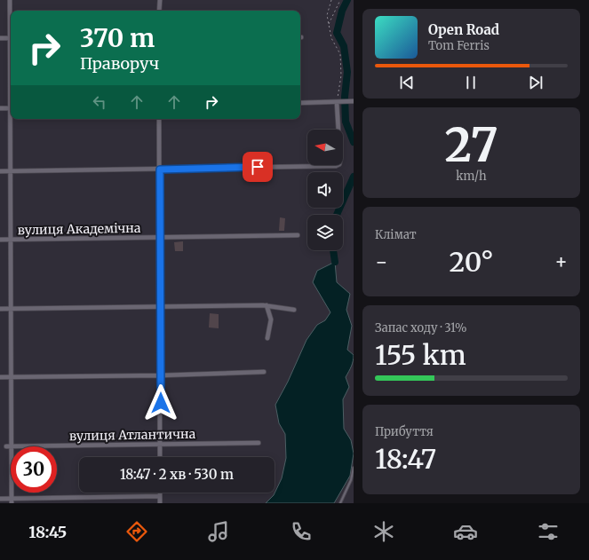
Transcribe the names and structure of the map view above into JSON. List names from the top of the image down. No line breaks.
{"streets":{"street":["вулиця Академічна","вулиця Атлантична"]},"north":"left","page":{"turn":["370 m","Праворуч"],"song":["Open Road","Tom Ferris"],"tile":[["27","km/h"],"Клімат",["Запас ходу · 31%","155 km"],["Прибуття","18:47"]],"heat":["−","20°","+"],"limit":"30","trip":"18:47 · 2 хв · 530 m","tabs":"18:45"}}
